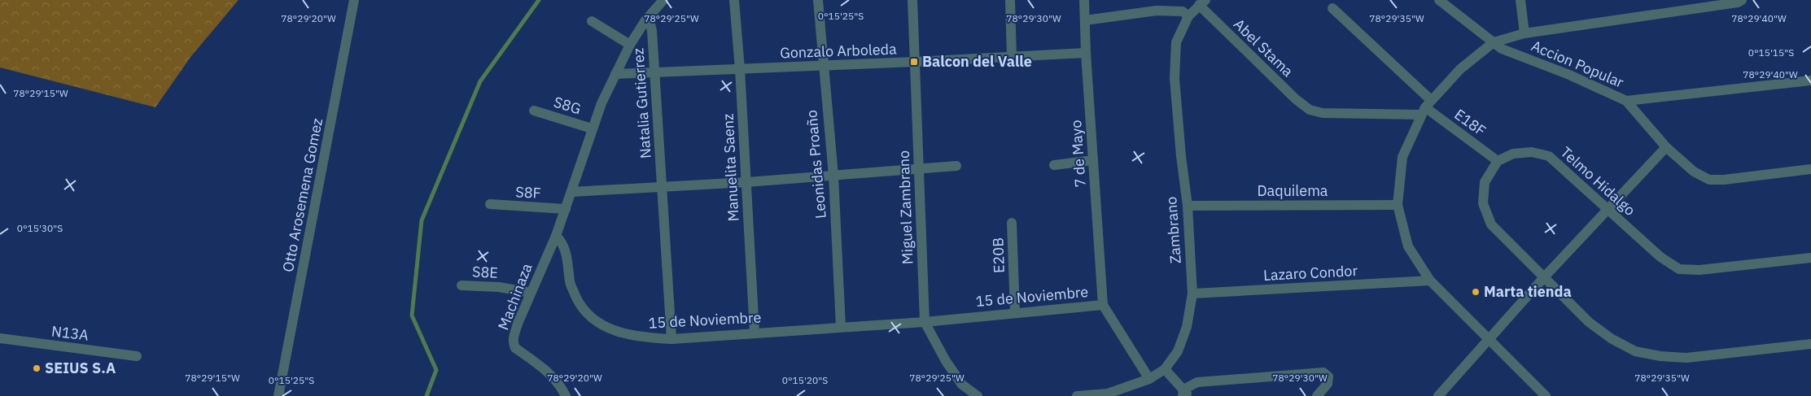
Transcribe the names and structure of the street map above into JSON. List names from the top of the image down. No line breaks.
{"streets":{"street":["Abel Stama","Gonzalo Arboleda","Accion Popular","Natalia Gutierrez","S8G","E18F","7 de Mayo","Leonidas Proaño","Manuelita Saenz","Telmo Hidalgo","Daquilema","S8F","Otto Arosemena Gomez","Miguel Zambrano","Zambrano","E20B","S8E","Lazaro Condor","Machinaza","15 de Noviembre","N13A"]},"crossings":[["Abel Stama","E18F"],["Abel Stama","Zambrano"],["Gonzalo Arboleda","Natalia Gutierrez"],["Gonzalo Arboleda","7 de Mayo"],["Gonzalo Arboleda","Leonidas Proaño"],["Gonzalo Arboleda","Manuelita Saenz"],["Gonzalo Arboleda","Miguel Zambrano"],["Natalia Gutierrez","15 de Noviembre"],["E18F","Telmo Hidalgo"],["7 de Mayo","15 de Noviembre"],["Leonidas Proaño","15 de Noviembre"],["Manuelita Saenz","15 de Noviembre"],["Daquilema","Zambrano"],["Miguel Zambrano","15 de Noviembre"],["Zambrano","Lazaro Condor"],["E20B","15 de Noviembre"],["S8E","Machinaza"],["Machinaza","15 de Noviembre"]],"places":{"transit":["Balcon del Valle"],"other":["Marta tienda","SEIUS S.A"]},"coordinates":["0°15'25\"S","78°29'20\"W","78°29'25\"W","78°29'30\"W","78°29'35\"W","78°29'40\"W","0°15'15\"S","78°29'15\"W","0°15'30\"S","0°15'20\"S"]}
